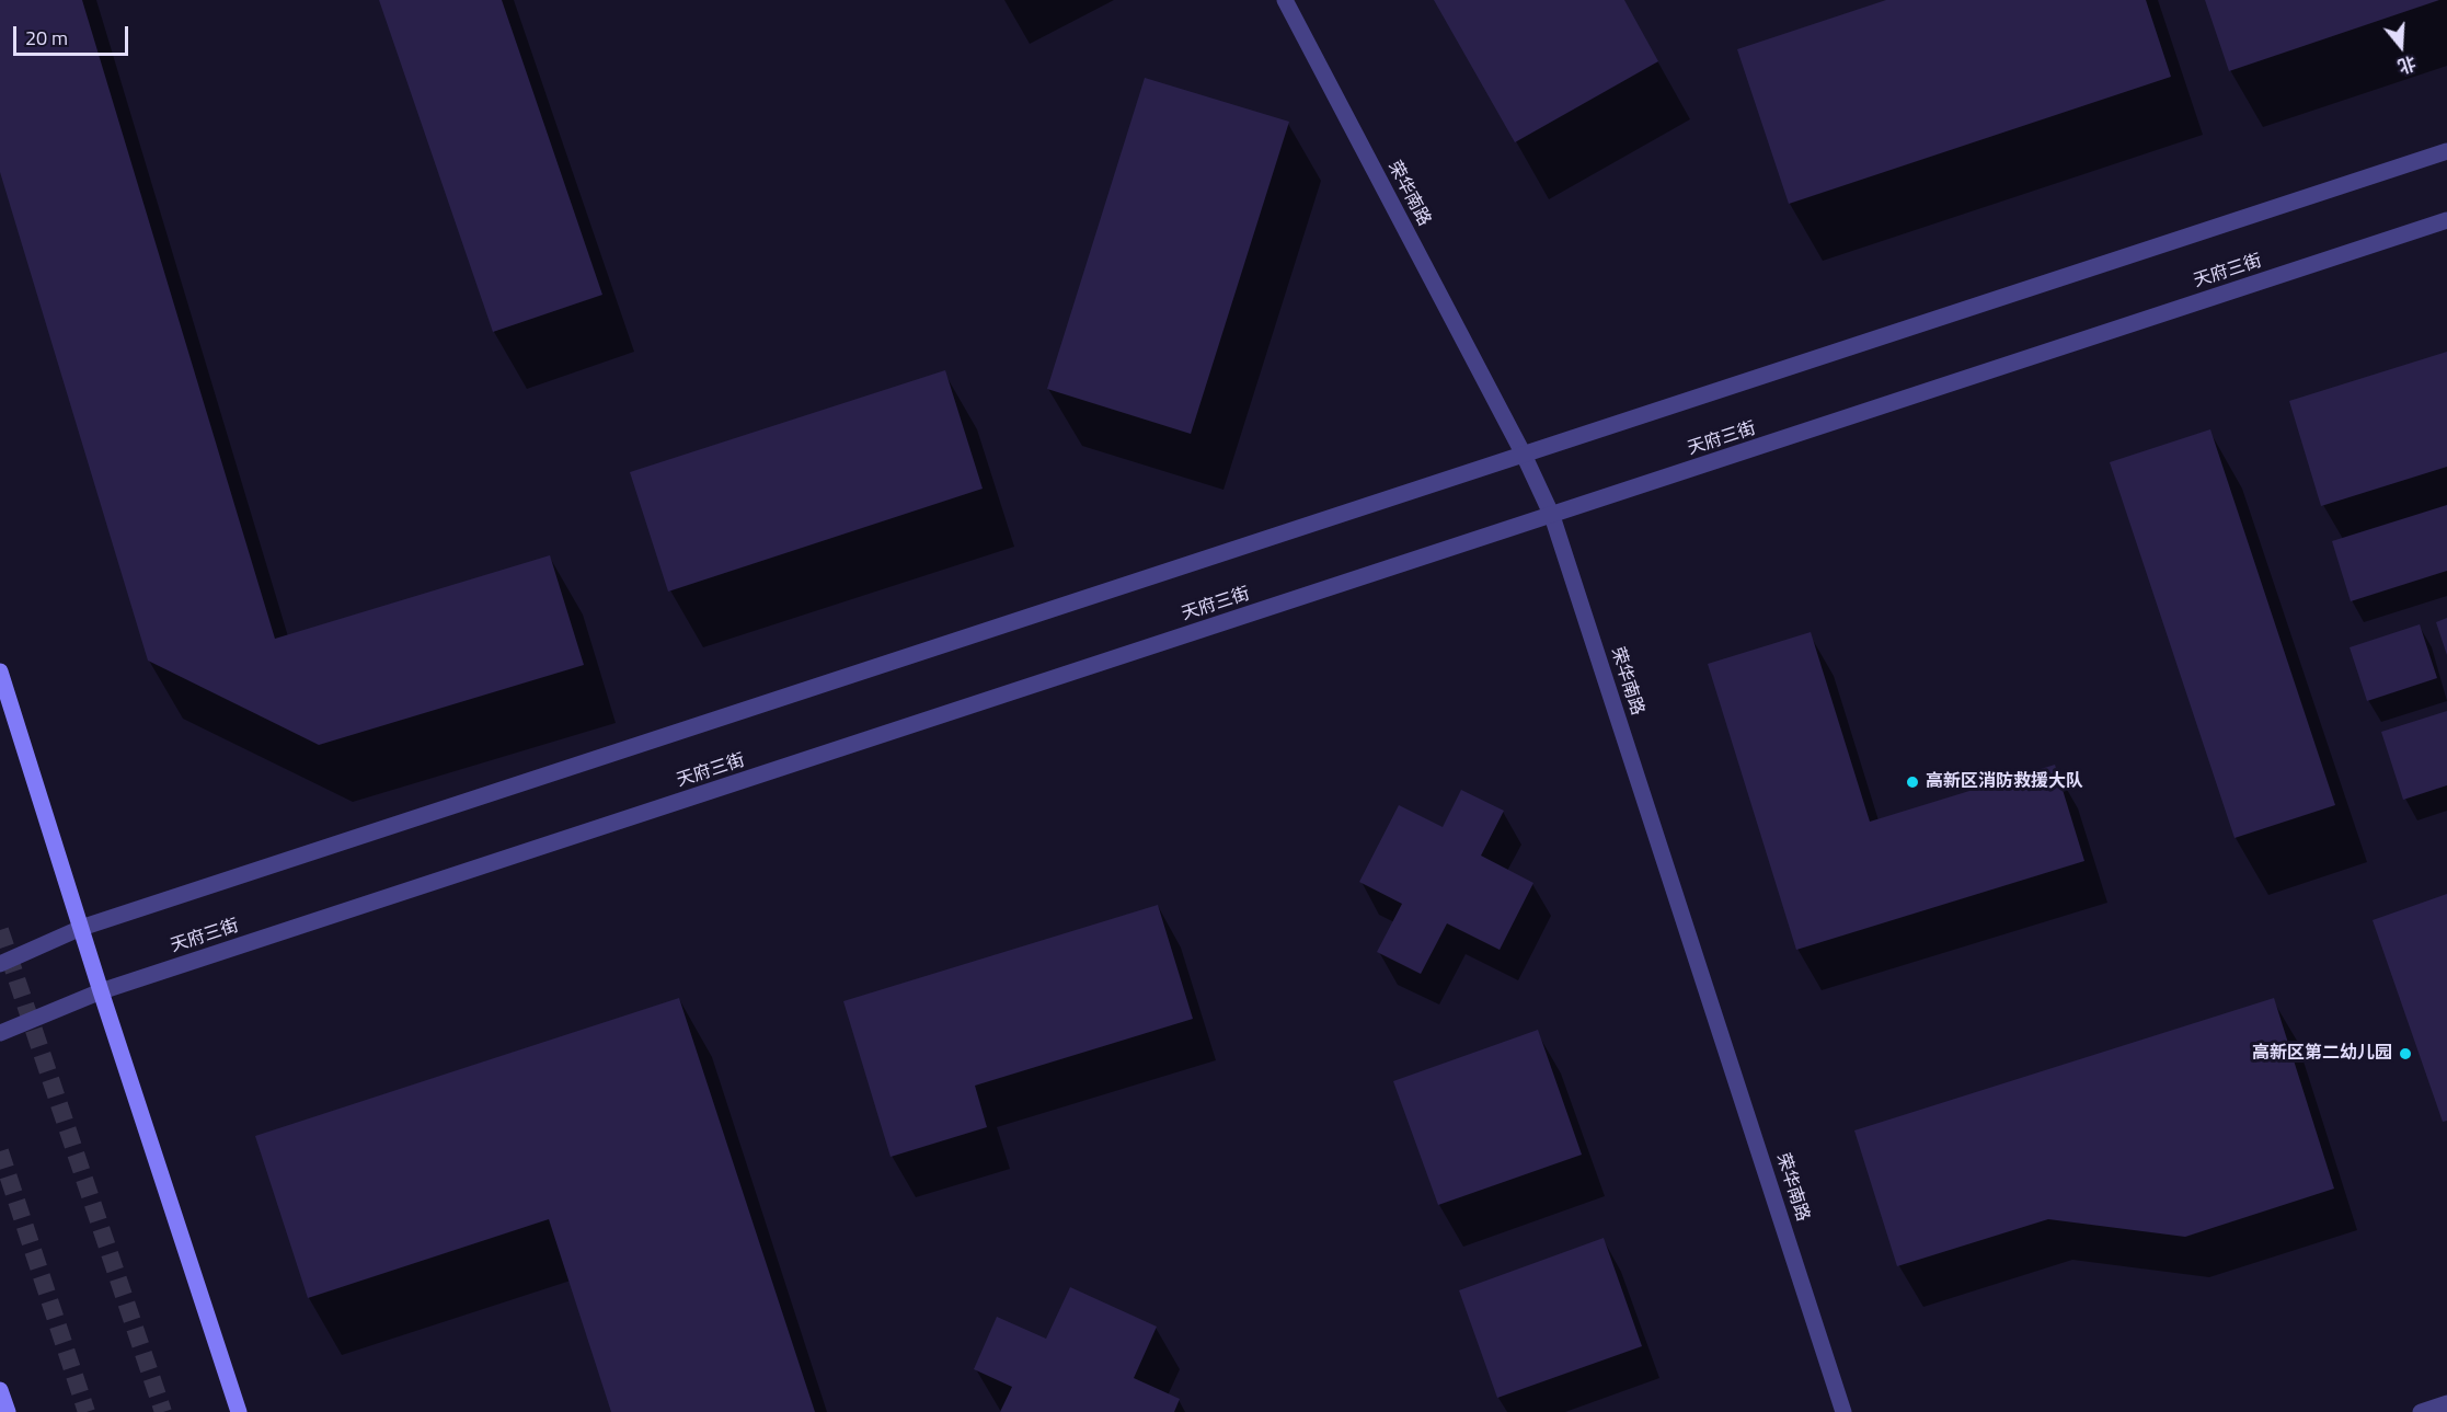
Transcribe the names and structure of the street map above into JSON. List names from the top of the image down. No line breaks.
{"streets":{"street":["荣华南路","天府三街"]},"crossings":[["荣华南路","天府三街"]],"places":["高新区消防救援大队","高新区第二幼儿园"],"scale_bar":"20 m","north":"bottom"}
